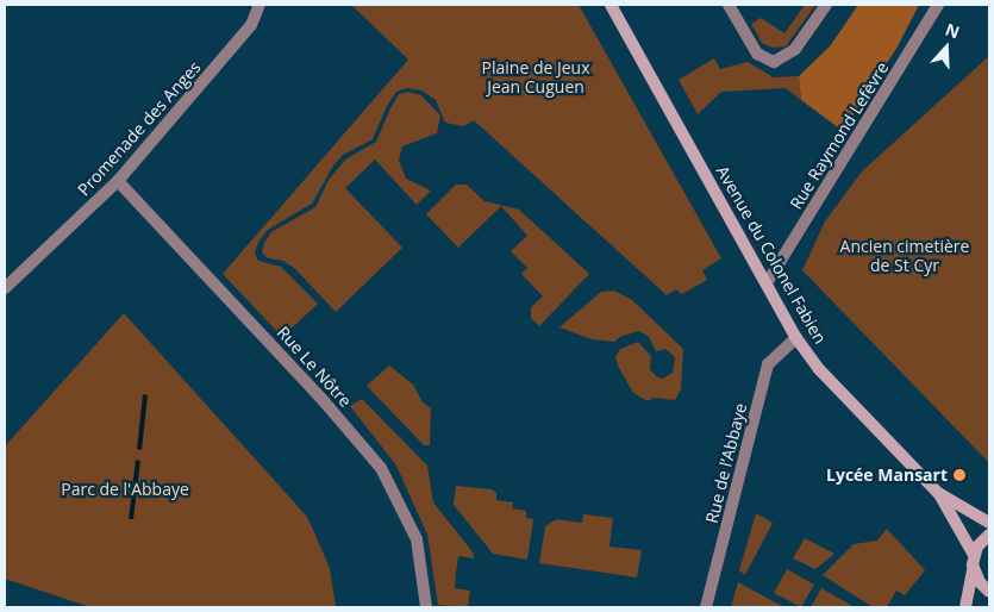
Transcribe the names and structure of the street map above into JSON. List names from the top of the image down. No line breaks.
{"streets":{"street":["Promenade des Anges","Rue Raymond Lefèvre","Avenue du Colonel Fabien","Rue Le Nôtre","Rue de l’Abbaye"]},"crossings":[["Promenade des Anges","Rue Le Nôtre"],["Rue Raymond Lefèvre","Avenue du Colonel Fabien"],["Avenue du Colonel Fabien","Rue de l’Abbaye"]],"parks":["Plaine de Jeux Jean Cuguen","Ancien cimetière de St Cyr","Parc de l'Abbaye"],"places":["Lycée Mansart"],"north":"top"}
